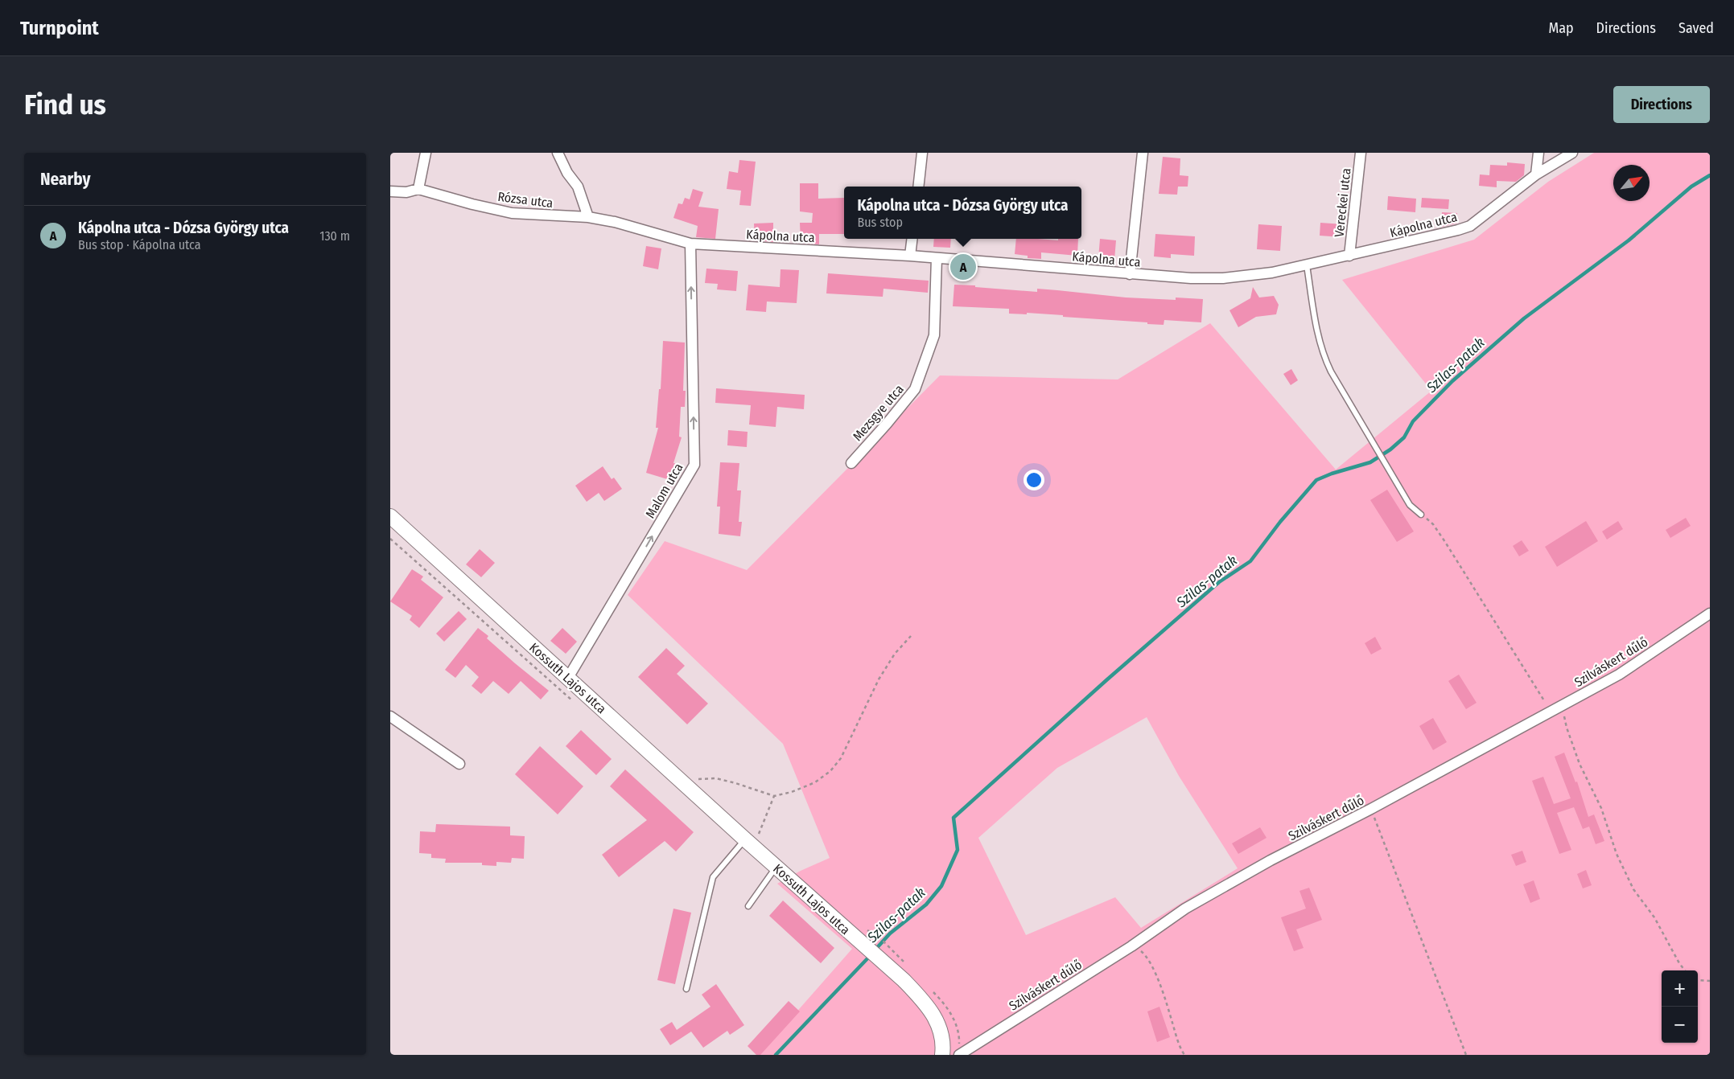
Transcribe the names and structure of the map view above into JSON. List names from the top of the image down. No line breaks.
{"streets":{"main road":["Kossuth Lajos utca"],"street":["Rózsa utca","Vereckei utca","Kápolna utca","Mezsgye utca","Malom utca","Szilváskert dűlő"]},"crossings":[["Rózsa utca","Kápolna utca"],["Vereckei utca","Kápolna utca"],["Kápolna utca","Mezsgye utca"],["Kápolna utca","Malom utca"],["Malom utca","Kossuth Lajos utca"]],"one_way":["Malom utca"],"water":["Szilas-patak"],"north":"top right","page":{"header":"Turnpoint","nav":["Map","Directions","Saved"],"buttons":"Directions","title":"Find us","heading":"Nearby","popup":["Kápolna utca - Dózsa György utca","Bus stop"],"list":[{"mark":"A","name":"Kápolna utca - Dózsa György utca","note":"Bus stop · Kápolna utca","value":"130 m"}],"pins":"A","map_buttons":["+","−"]}}
